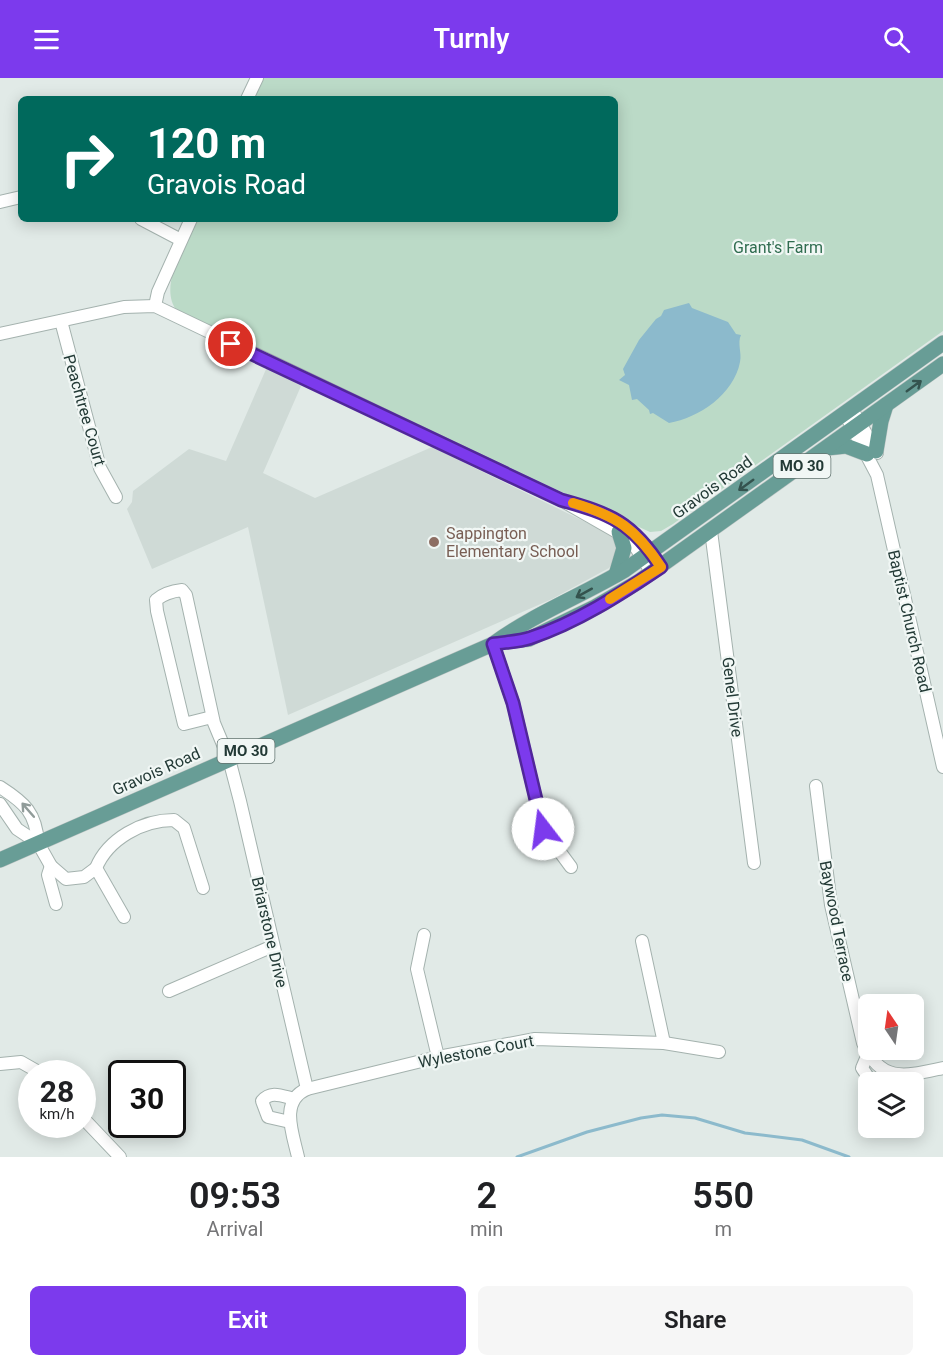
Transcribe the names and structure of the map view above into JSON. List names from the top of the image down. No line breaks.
{"streets":{"main road":["MO 30","Gravois Road"],"street":["Peachtree Court","Baptist Church Road","Genel Drive","Baywood Terrace","Briarstone Drive","Wylestone Court"]},"crossings":[["Gravois Road","Baptist Church Road"],["Gravois Road","Genel Drive"],["Gravois Road","Briarstone Drive"],["Briarstone Drive","Wylestone Court"]],"parks":["Grant's Farm"],"places":["Sappington Elementary School"],"north":"top","page":{"header":"Turnly","turn":["120 m","Gravois Road"],"speed":"28 km/h","limit":"30","eta":["09:53","Arrival","2","min","550","m"],"buttons":["Exit","Share"]}}
